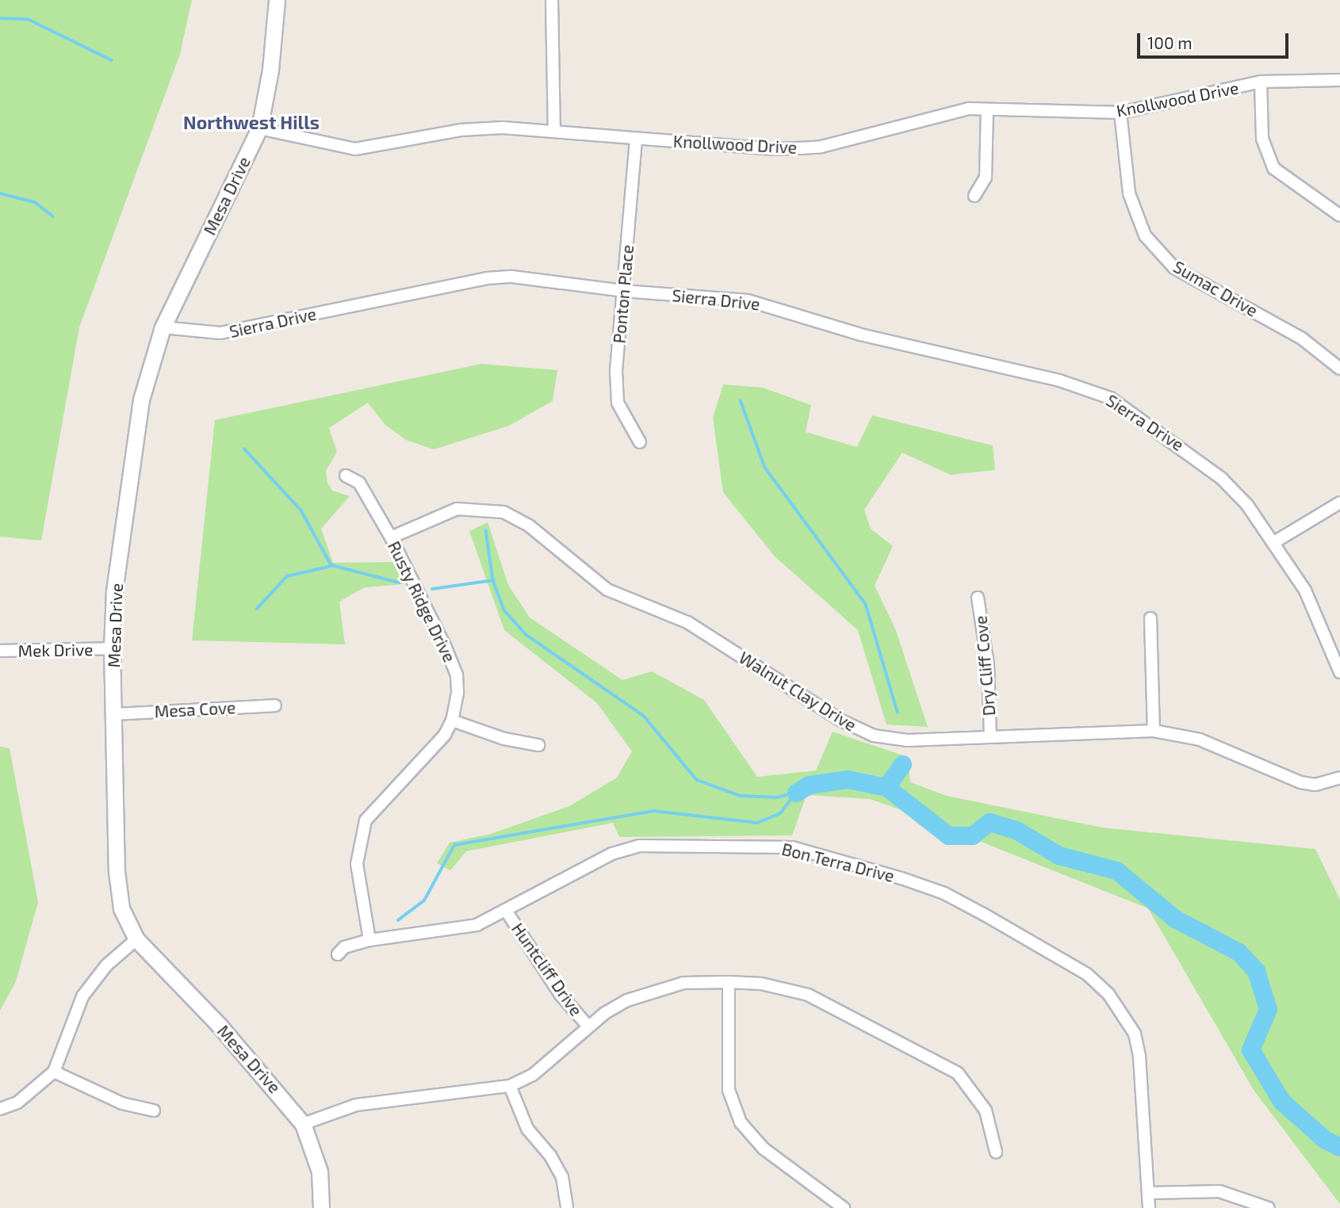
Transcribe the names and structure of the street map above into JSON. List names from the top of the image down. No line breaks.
{"streets":{"street":["Knollwood Drive","Mesa Drive","Sumac Drive","Ponton Place","Sierra Drive","Rusty Ridge Drive","Mek Drive","Dry Cliff Cove","Walnut Clay Drive","Mesa Cove","Bon Terra Drive","Huntcliff Drive"]},"crossings":[["Knollwood Drive","Mesa Drive"],["Knollwood Drive","Sumac Drive"],["Knollwood Drive","Ponton Place"],["Mesa Drive","Sierra Drive"],["Mesa Drive","Mek Drive"],["Mesa Drive","Mesa Cove"],["Ponton Place","Sierra Drive"],["Rusty Ridge Drive","Walnut Clay Drive"],["Rusty Ridge Drive","Bon Terra Drive"],["Dry Cliff Cove","Walnut Clay Drive"],["Bon Terra Drive","Huntcliff Drive"]],"districts":["Northwest Hills"],"scale_bar":"100 m"}
